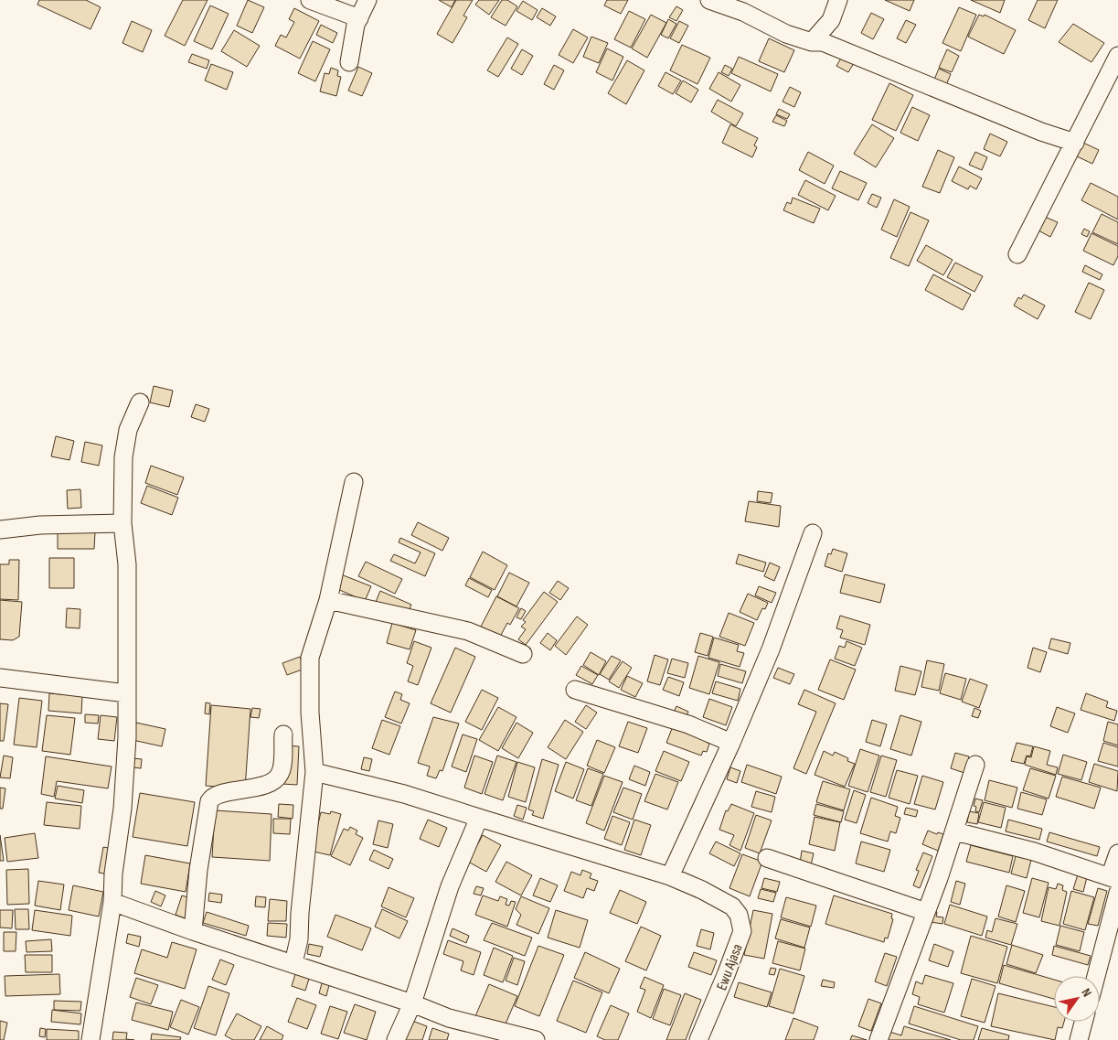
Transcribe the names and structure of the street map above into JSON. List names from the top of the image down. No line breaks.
{"streets":{"street":["Ewu Ajasa"]},"north":"top right"}
